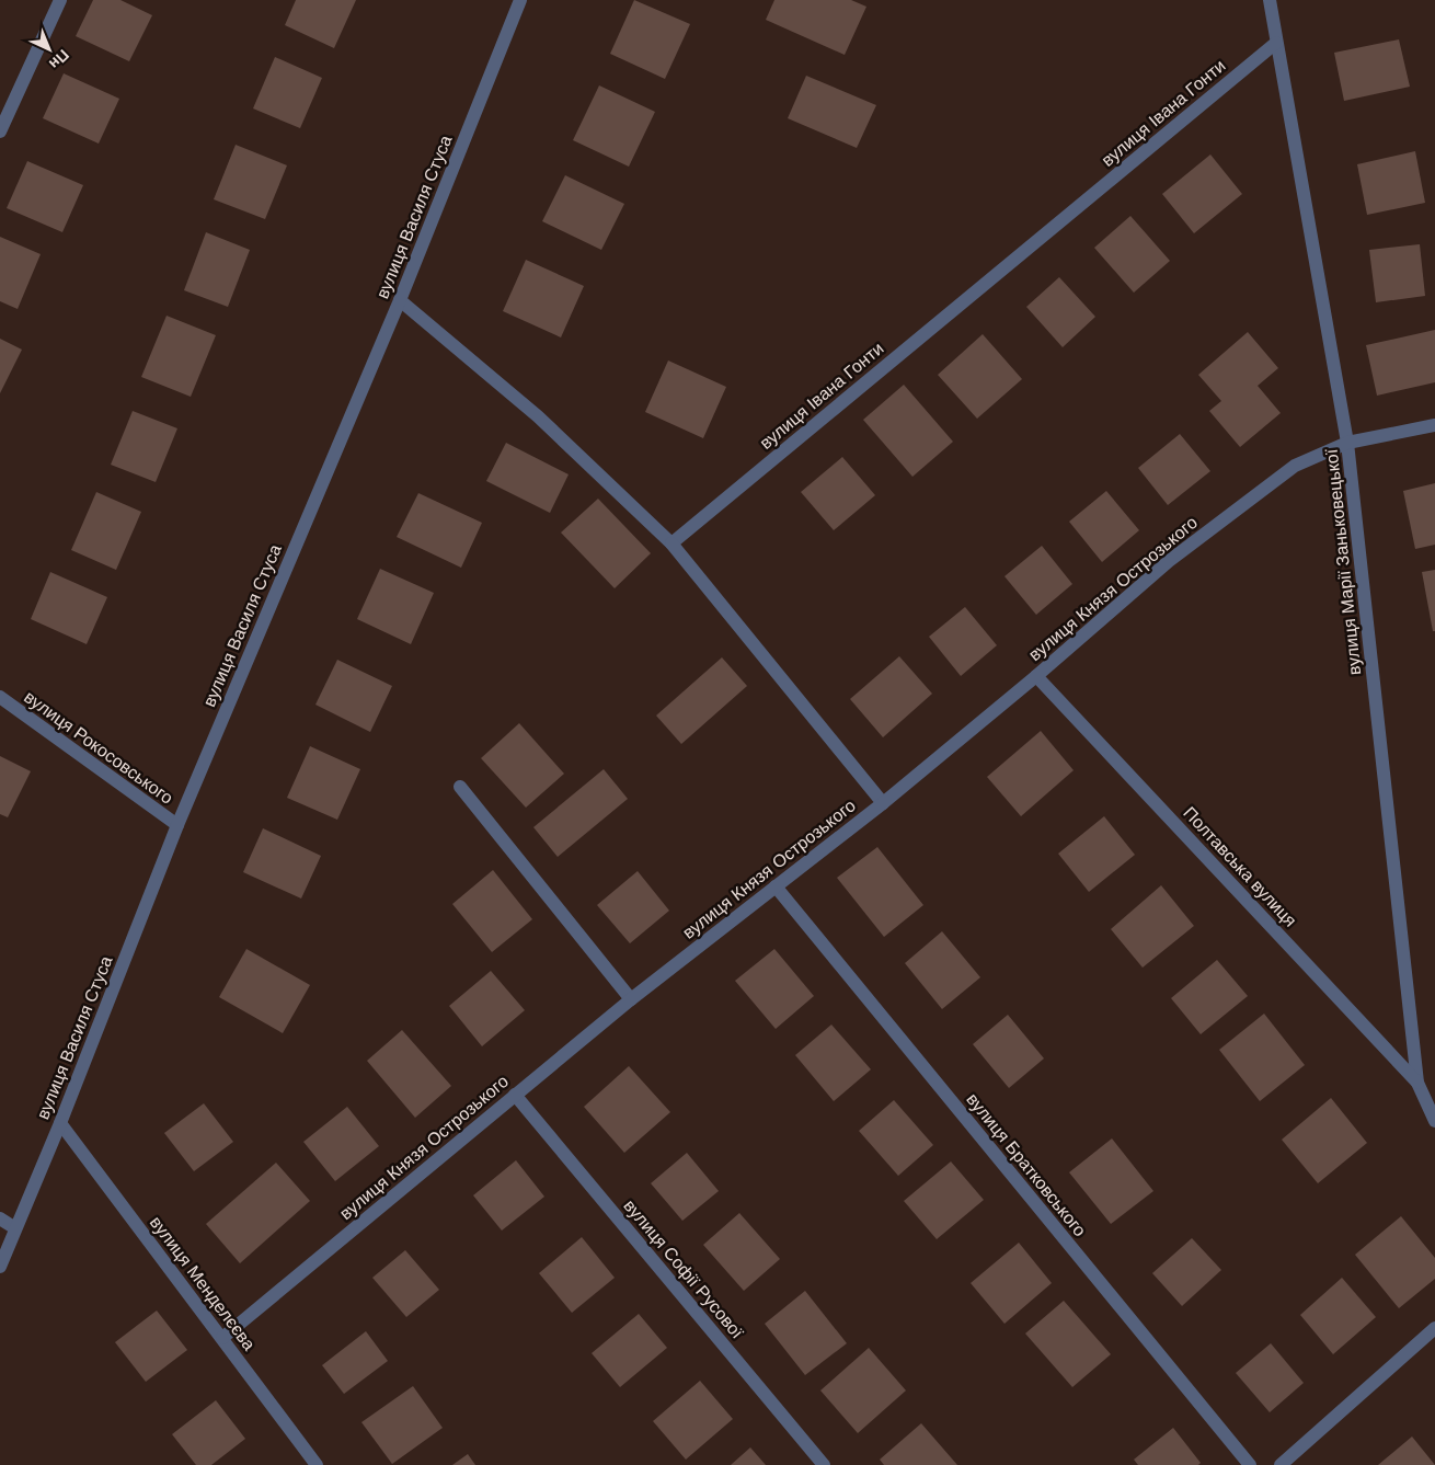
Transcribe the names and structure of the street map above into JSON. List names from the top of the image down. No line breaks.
{"streets":{"street":["вулиця Івана Гонти","вулиця Василя Стуса","вулиця Марії Заньковецької","вулиця Князя Острозького","вулиця Рокосовського","Полтавська вулиця","вулиця Братковського","вулиця Софії Русової","вулиця Менделєєва"]},"crossings":[["вулиця Івана Гонти","вулиця Марії Заньковецької"],["вулиця Василя Стуса","вулиця Рокосовського"],["вулиця Василя Стуса","вулиця Менделєєва"],["вулиця Марії Заньковецької","вулиця Князя Острозького"],["вулиця Марії Заньковецької","Полтавська вулиця"],["вулиця Князя Острозького","Полтавська вулиця"],["вулиця Князя Острозького","вулиця Братковського"],["вулиця Князя Острозького","вулиця Софії Русової"],["вулиця Князя Острозького","вулиця Менделєєва"]],"north":"bottom right"}
